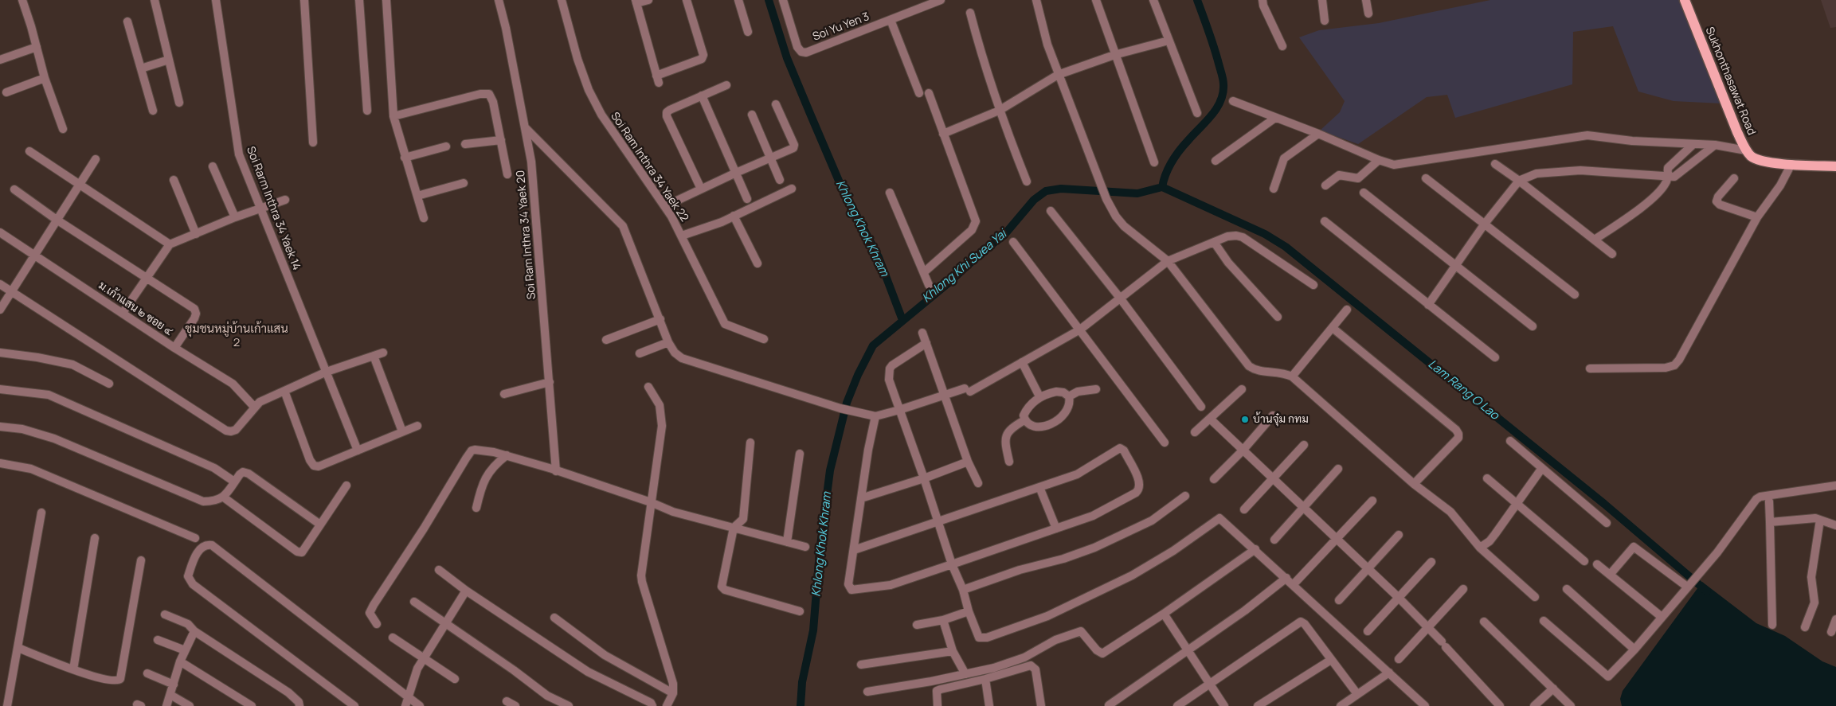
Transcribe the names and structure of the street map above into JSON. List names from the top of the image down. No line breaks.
{"streets":{"main road":["Sukhonthasawat Road"],"street":["Soi Yu Yen 3","Soi Ram Inthra 34 Yaek 22","Soi Rarm Inthra 34 Yaek 14","Soi Ram Inthra 34 Yaek 20","ม.เก้าแสน ๒ ซอย ๔"]},"districts":["ชุมชนหมู่บ้านเก้าแสน 2"],"water":["Khlong Khok Khram","Khlong Khi Suea Yai","Lam Rang O Lao"],"places":["บ้านจุ๋ม กทม"]}
